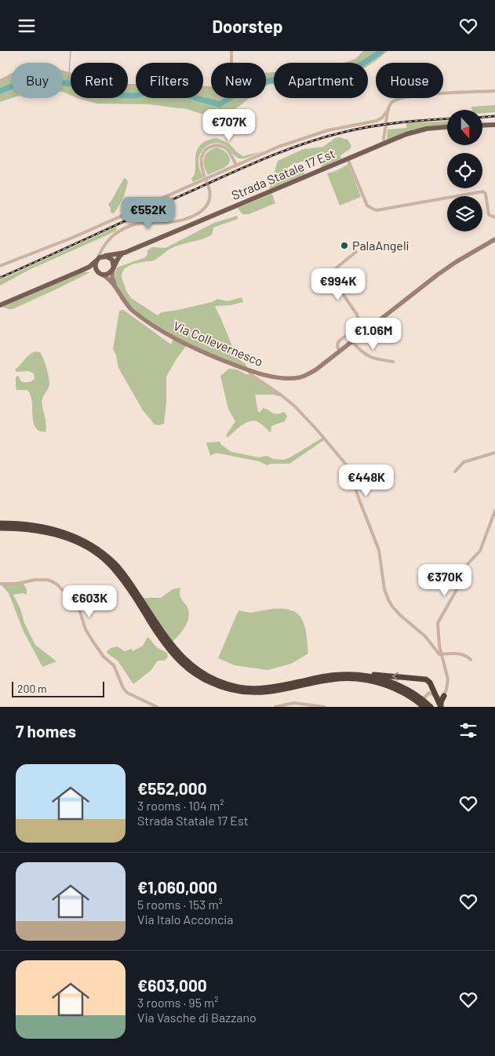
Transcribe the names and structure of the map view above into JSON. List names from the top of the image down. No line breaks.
{"streets":{"main road":["Strada Statale 17 Est"],"street":["Via Collevernesco"]},"crossings":[["Strada Statale 17 Est","Via Collevernesco"]],"places":["PalaAngeli"],"scale_bar":"200 m","north":"bottom","page":{"header":"Doorstep","chip":["Buy","Rent","Filters","New","Apartment","House"],"price":["€707K","€552K","€994K","€1.06M","€448K","€370K","€603K"],"scale":"200 m","heading":"7 homes","list":[{"name":"€552,000","note":"3 rooms · 104 m² · Strada Statale 17 Est"},{"name":"€1,060,000","note":"5 rooms · 153 m² · Via Italo Acconcia"},{"name":"€603,000","note":"3 rooms · 95 m² · Via Vasche di Bazzano"}]}}
